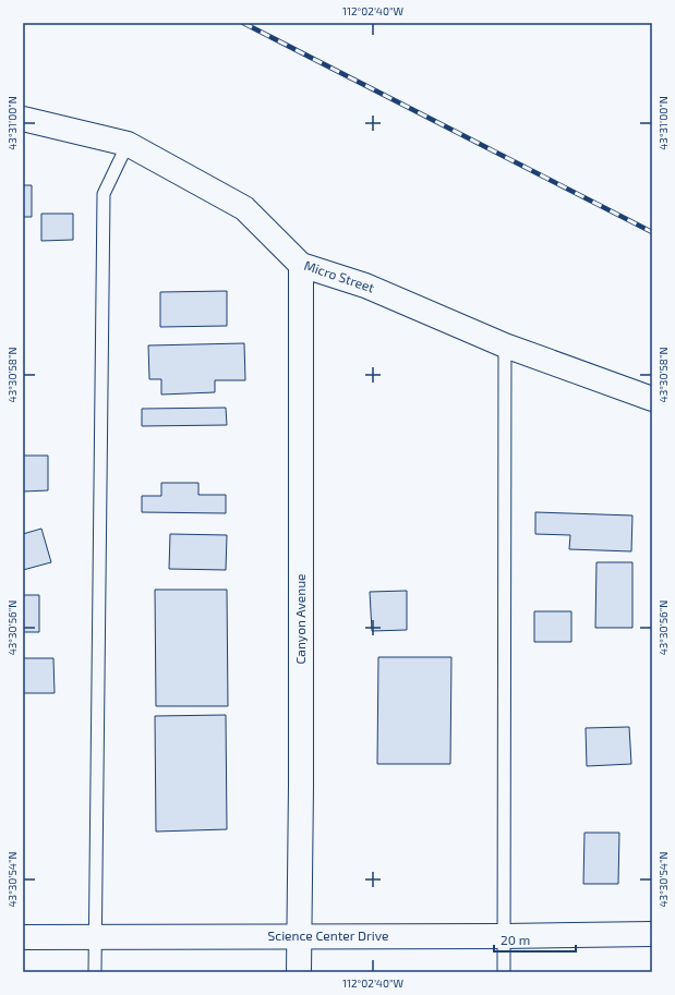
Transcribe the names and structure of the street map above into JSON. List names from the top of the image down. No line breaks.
{"streets":{"street":["Micro Street","Canyon Avenue","Science Center Drive"]},"crossings":[["Micro Street","Canyon Avenue"],["Canyon Avenue","Science Center Drive"]],"scale_bar":"20 m","coordinates":["112°02'40\"W","43°31'00\"N","43°30'58\"N","43°30'56\"N","43°30'54\"N"]}
